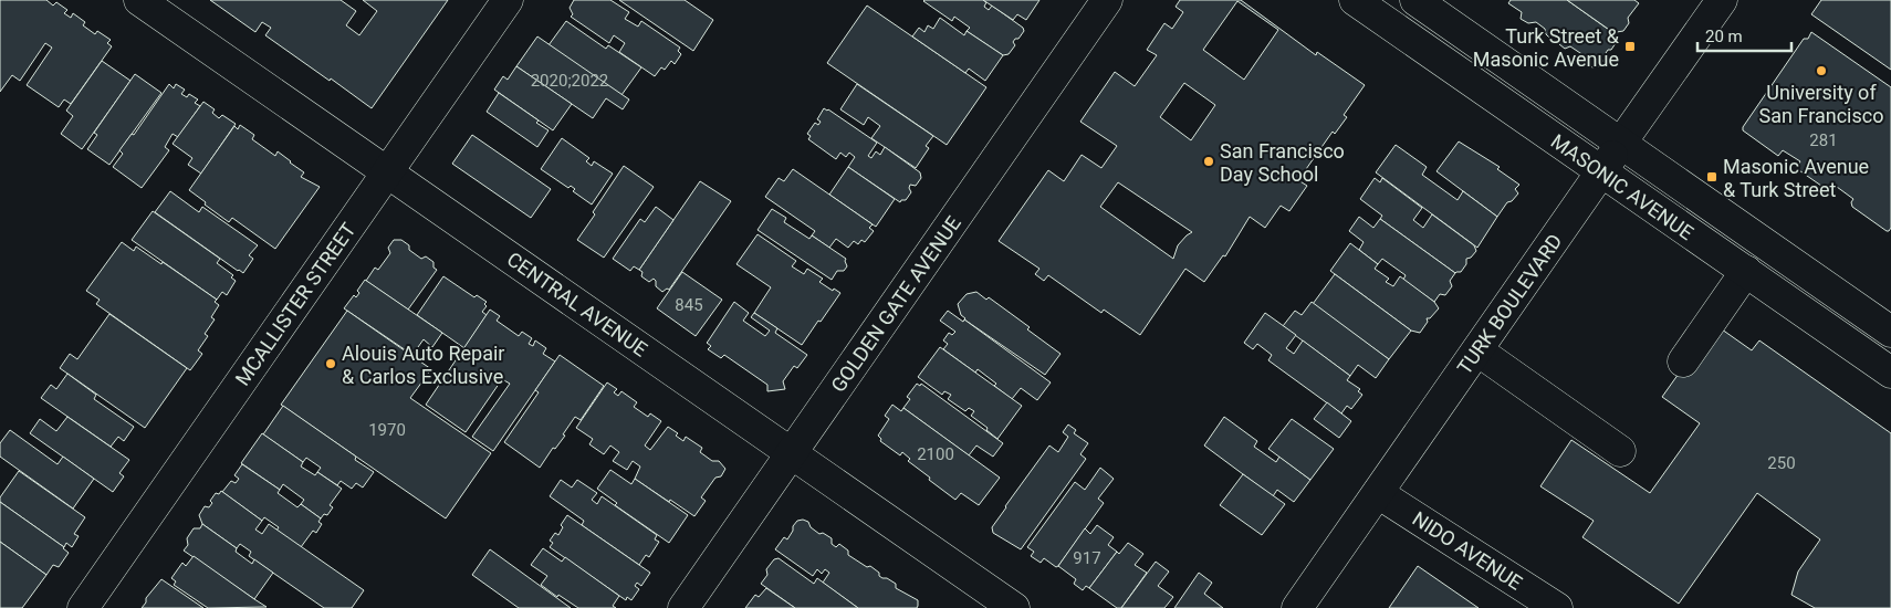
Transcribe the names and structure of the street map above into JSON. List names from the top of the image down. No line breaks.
{"streets":{"street":["MASONIC AVENUE","MCALLISTER STREET","CENTRAL AVENUE","GOLDEN GATE AVENUE","TURK BOULEVARD","NIDO AVENUE"]},"crossings":[["MASONIC AVENUE","TURK BOULEVARD"],["MCALLISTER STREET","CENTRAL AVENUE"],["CENTRAL AVENUE","GOLDEN GATE AVENUE"],["TURK BOULEVARD","NIDO AVENUE"]],"places":{"transit":["Turk Street & Masonic Avenue","Masonic Avenue & Turk Street"],"other":["University of San Francisco","San Francisco Day School","Alouis Auto Repair & Carlos Exclusive"]},"house_numbers":["2020;2022","281","845","1970","2100","250","917"],"scale_bar":"20 m"}
